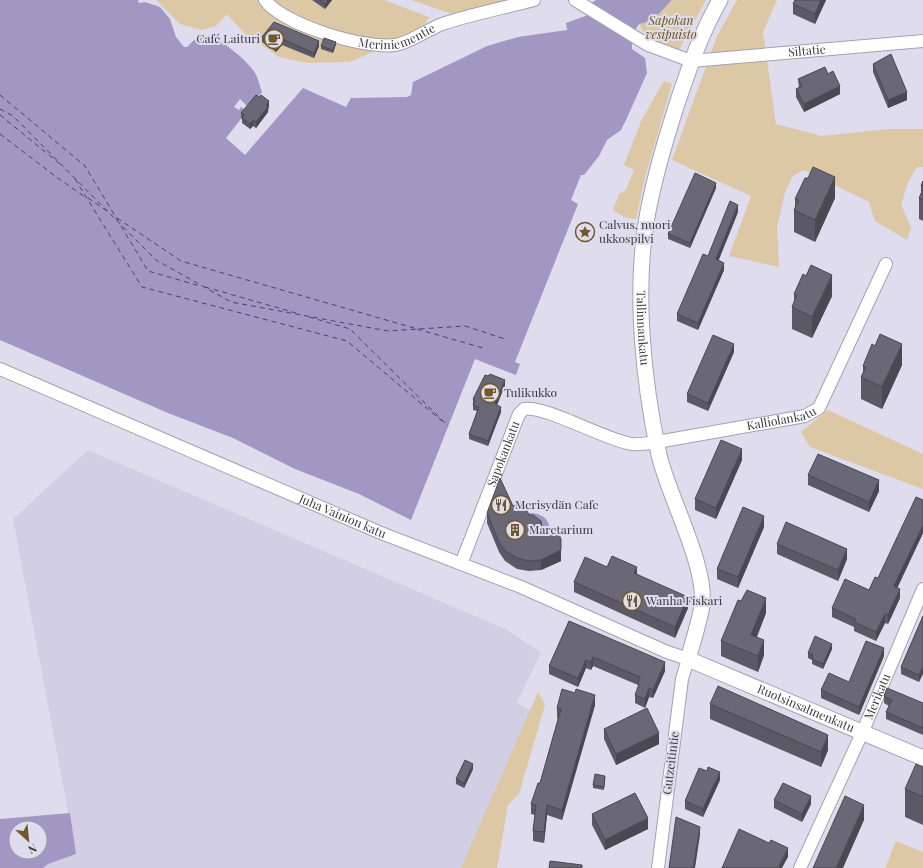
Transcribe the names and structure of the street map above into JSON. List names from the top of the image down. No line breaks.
{"streets":{"street":["Meriniementie","Siltatie","Tallinnankatu","Kalliolankatu","Sapokankatu","Juha Vainion katu","Merikatu","Ruotsinsalmenkatu","Gutzeitintie"]},"crossings":[["Siltatie","Tallinnankatu"],["Tallinnankatu","Kalliolankatu"],["Tallinnankatu","Sapokankatu"],["Tallinnankatu","Juha Vainion katu"],["Tallinnankatu","Ruotsinsalmenkatu"],["Tallinnankatu","Gutzeitintie"],["Kalliolankatu","Sapokankatu"],["Sapokankatu","Juha Vainion katu"],["Juha Vainion katu","Ruotsinsalmenkatu"],["Juha Vainion katu","Gutzeitintie"],["Merikatu","Ruotsinsalmenkatu"],["Ruotsinsalmenkatu","Gutzeitintie"]],"parks":["Sapokan vesipuisto"],"places":{"cafe":["Café Laituri","Tulikukko"],"place":["Calvus, nuori ukkospilvi"],"restaurant":["Merisydän Cafe","Wanha Fiskari"],"building":["Maretarium"]},"north":"bottom right"}
